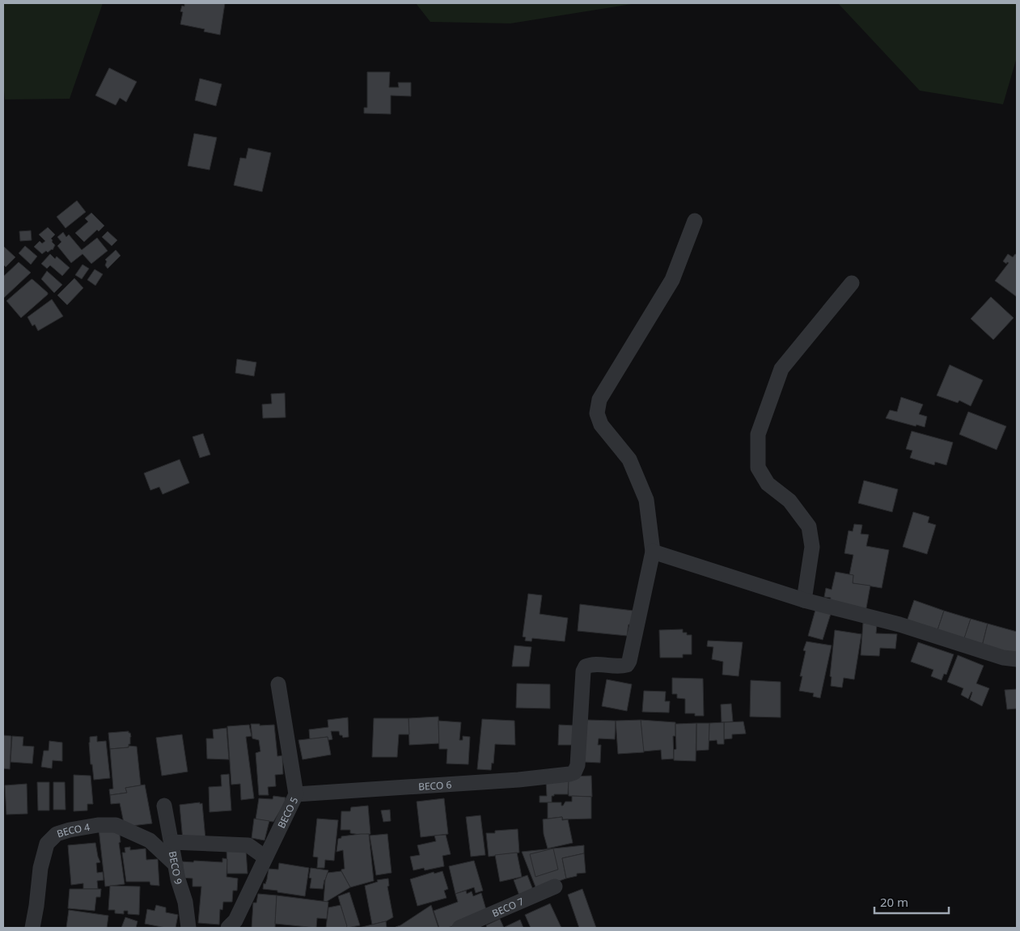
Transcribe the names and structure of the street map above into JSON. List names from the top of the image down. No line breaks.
{"streets":{"lane":["BECO 6","BECO 5","BECO 4","BECO 9","BECO 7"]},"crossings":[["BECO 6","BECO 5"],["BECO 4","BECO 9"]],"scale_bar":"20 m"}
